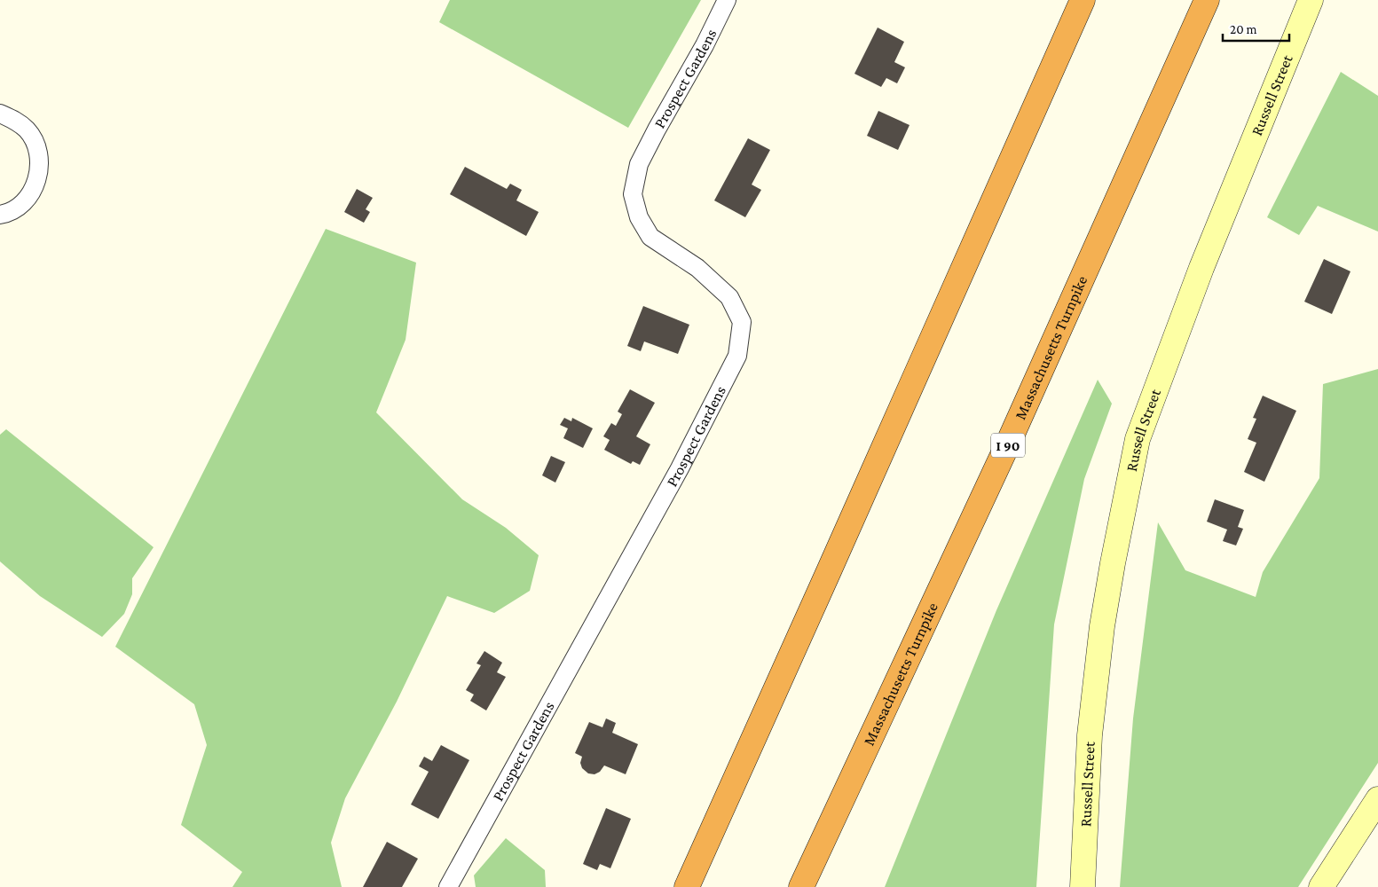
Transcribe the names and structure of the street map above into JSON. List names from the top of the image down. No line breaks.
{"streets":{"highway":["Massachusetts Turnpike","I 90"],"main road":["Russell Street"],"street":["Prospect Gardens"]},"scale_bar":"20 m"}
